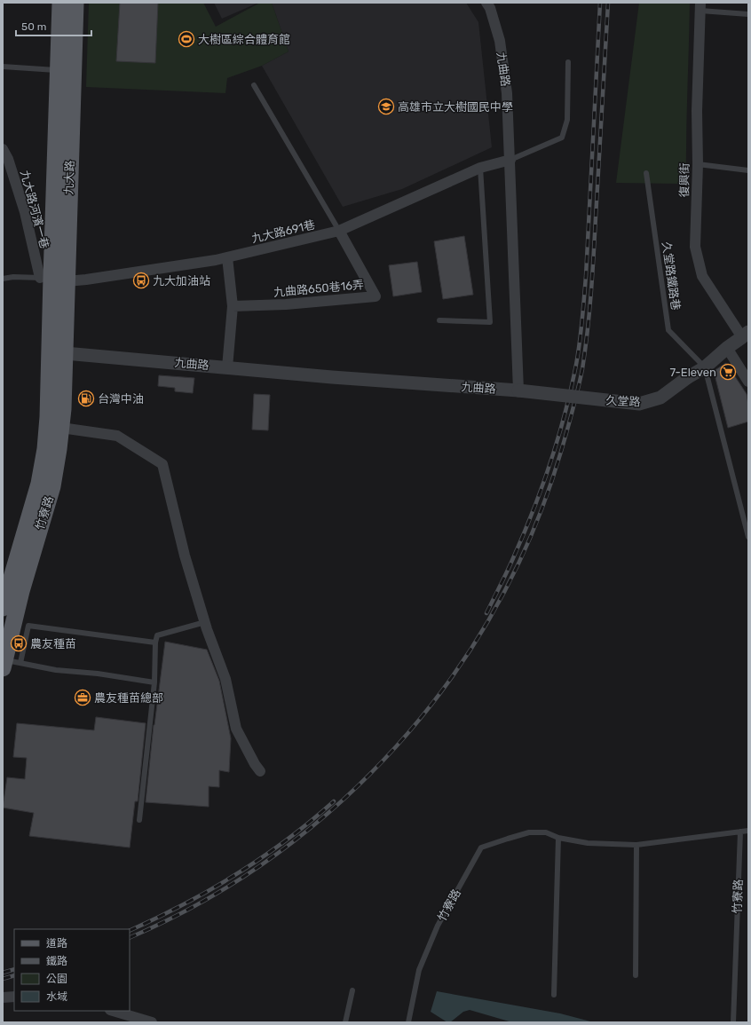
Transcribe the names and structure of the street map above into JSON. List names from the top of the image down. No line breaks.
{"streets":{"main road":["九大路","竹寮路"],"street":["九曲路","復興街","九大路河濱一巷","九大路691巷","九曲路650巷16弄","久堂路"],"lane":["久堂路鐵路巷"]},"crossings":[["九曲路","九大路"],["九曲路","九大路691巷"],["九曲路","久堂路"],["九曲路","竹寮路"],["九大路","九大路河濱一巷"],["九大路","九大路691巷"],["九大路","竹寮路"],["復興街","久堂路"],["九大路河濱一巷","九大路691巷"],["九大路691巷","九曲路650巷16弄"],["久堂路鐵路巷","久堂路"]],"places":{"sports":["大樹區綜合體育館"],"school or university":["高雄市立大樹國民中學"],"bus stop":["九大加油站","農友種苗"],"supermarket":["7-Eleven"],"fuel station":["台灣中油"],"office":["農友種苗總部"]},"legend":["道路","鐵路","公園","水域"],"scale_bar":"50 m"}
